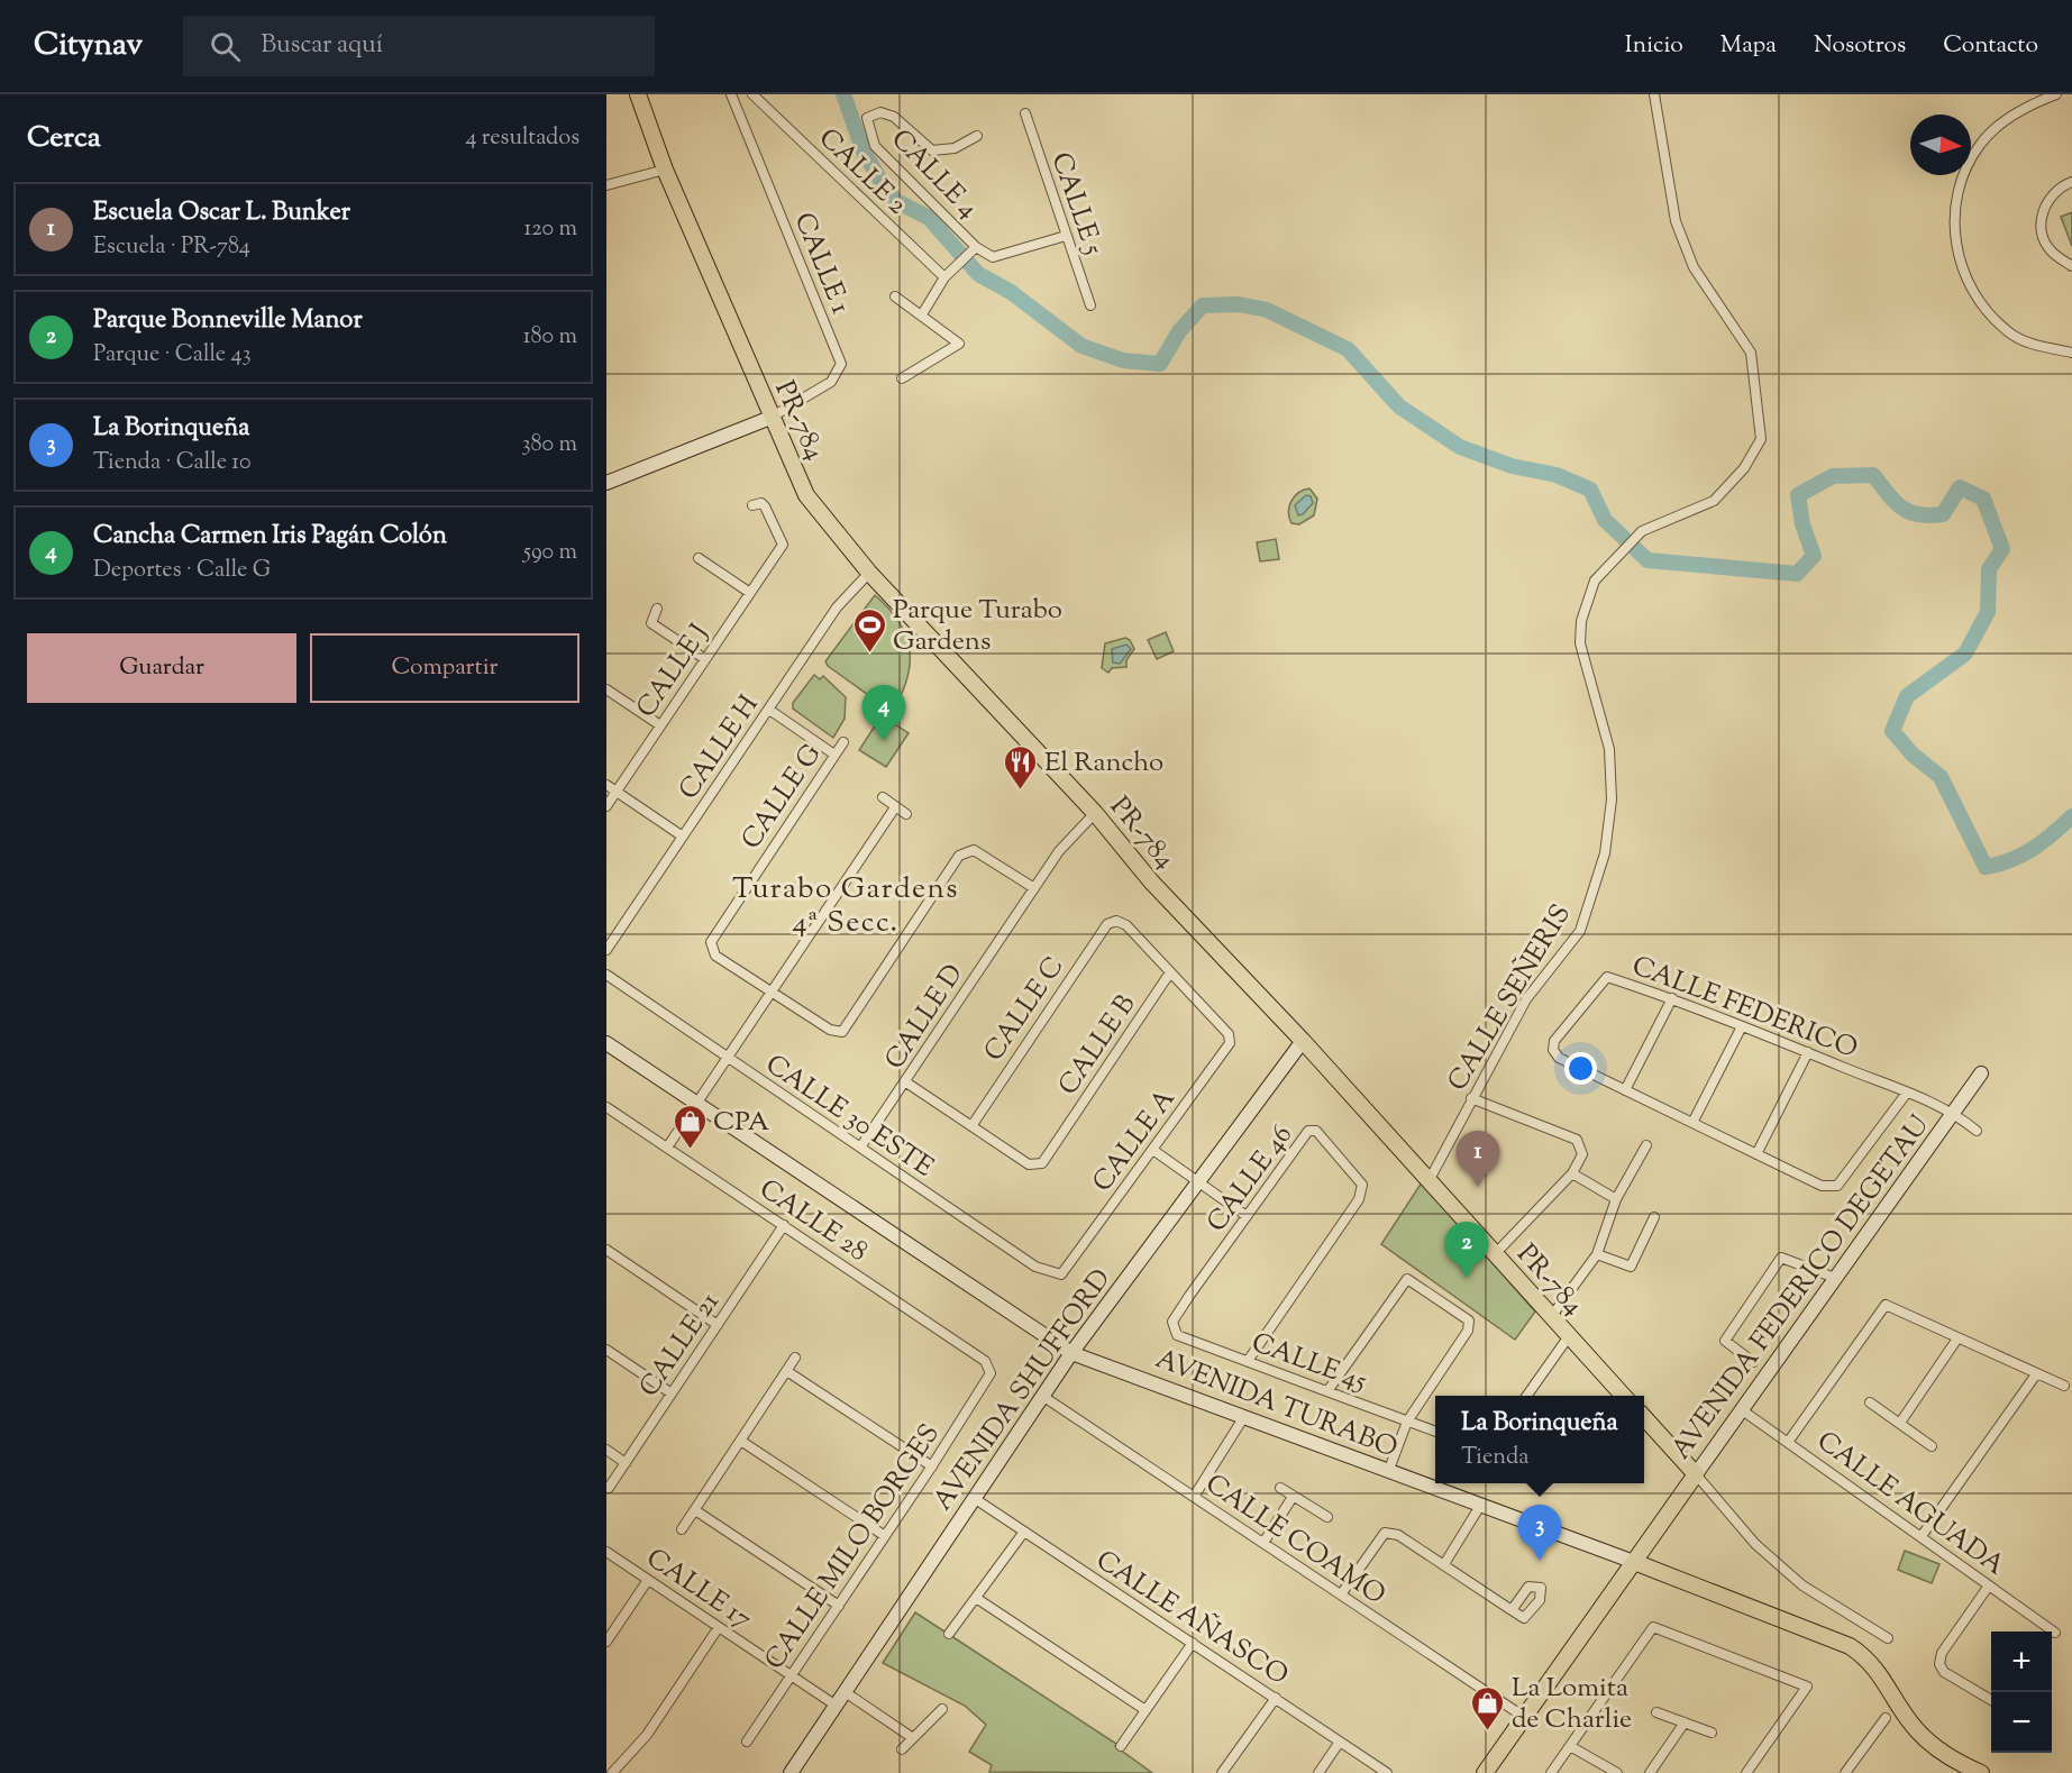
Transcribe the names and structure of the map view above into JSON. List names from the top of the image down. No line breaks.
{"streets":{"main road":["PR-784","AVENIDA FEDERICO DEGETAU","AVENIDA TURABO"],"street":["CALLE 2","CALLE 4","CALLE 5","CALLE 1","CALLE J","CALLE H","CALLE G","CALLE SEÑERIS","CALLE FEDERICO","CALLE C","CALLE D","CALLE B","CALLE 30 ESTE","CALLE A","CALLE 46","CALLE 28","CALLE 21","CALLE 45","AVENIDA SHUFFORD","CALLE AGUADA","CALLE COAMO","CALLE MILO BORGES","CALLE 17","CALLE AÑASCO"]},"crossings":[["CALLE 4","CALLE 5"],["CALLE 1","PR-784"],["PR-784","CALLE H"],["PR-784","CALLE SEÑERIS"],["PR-784","CALLE D"],["PR-784","AVENIDA SHUFFORD"],["CALLE FEDERICO","AVENIDA FEDERICO DEGETAU"],["CALLE C","CALLE B"],["CALLE C","CALLE A"],["CALLE D","CALLE 30 ESTE"],["CALLE B","CALLE A"],["CALLE 30 ESTE","CALLE A"],["CALLE 46","CALLE 45"],["CALLE 28","CALLE 21"],["CALLE 28","CALLE MILO BORGES"],["AVENIDA FEDERICO DEGETAU","AVENIDA TURABO"],["AVENIDA FEDERICO DEGETAU","CALLE AGUADA"],["AVENIDA FEDERICO DEGETAU","CALLE COAMO"],["AVENIDA SHUFFORD","AVENIDA TURABO"],["AVENIDA SHUFFORD","CALLE COAMO"],["AVENIDA SHUFFORD","CALLE 17"],["AVENIDA SHUFFORD","CALLE AÑASCO"],["CALLE MILO BORGES","CALLE 17"]],"districts":["Turabo Gardens 4ª Secc."],"places":{"sports":["Parque Turabo Gardens"],"restaurant":["El Rancho"],"shop":["CPA","La Lomita de Charlie"]},"north":"right","page":{"header":"Citynav","search":"Buscar aquí","nav":["Inicio","Mapa","Nosotros","Contacto"],"heading":["Cerca","4 resultados"],"list":[{"mark":"1","name":"Escuela Oscar L. Bunker","note":"Escuela · PR-784","value":"120 m"},{"mark":"2","name":"Parque Bonneville Manor","note":"Parque · Calle 43","value":"180 m"},{"mark":"3","name":"La Borinqueña","note":"Tienda · Calle 10","value":"380 m"},{"mark":"4","name":"Cancha Carmen Iris Pagán Colón","note":"Deportes · Calle G","value":"590 m"}],"buttons":["Guardar","Compartir"],"pins":["4","1","2","3"],"popup":["La Borinqueña","Tienda"],"map_buttons":["+","−"]}}
